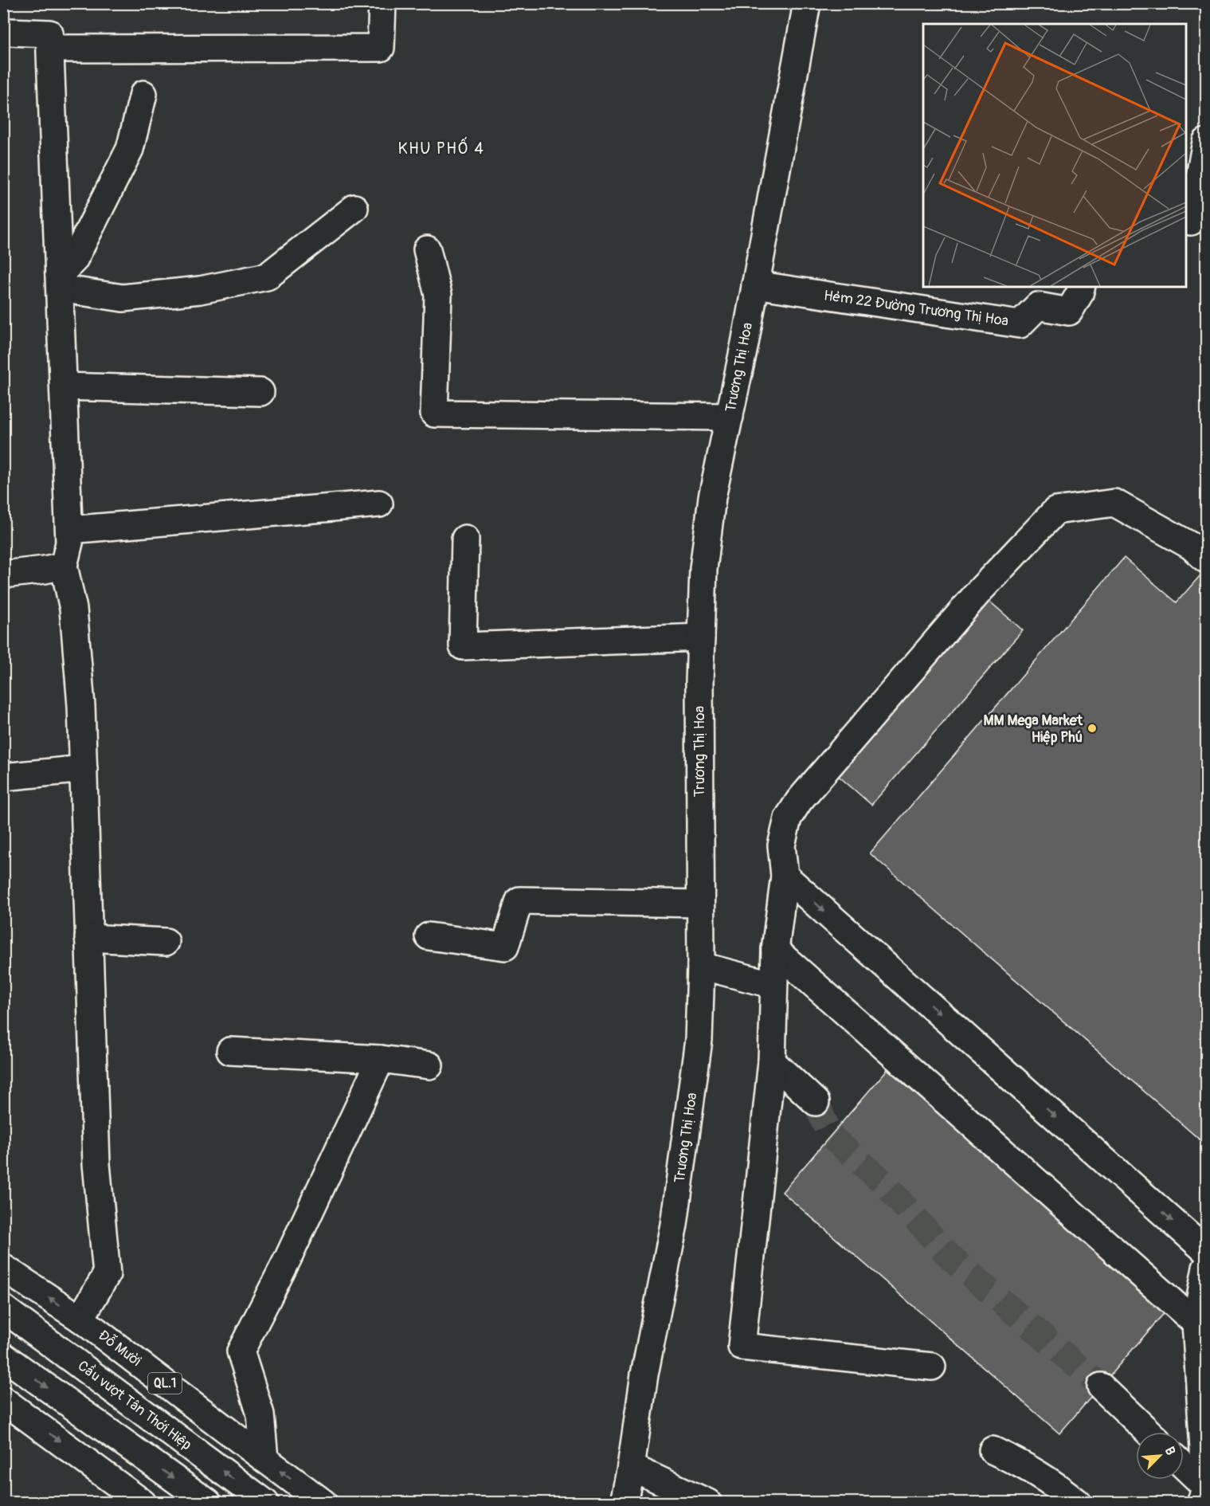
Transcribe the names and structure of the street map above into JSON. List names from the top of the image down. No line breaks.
{"streets":{"main road":["Hẻm 22 Đường Trương Thị Hoa","Trương Thị Hoa","Đỗ Mười","QL.1","Cầu vượt Tân Thới Hiệp"]},"crossings":[["Hẻm 22 Đường Trương Thị Hoa","Trương Thị Hoa"]],"districts":["KHU PHỐ 4"],"places":["MM Mega Market Hiệp Phú"],"north":"top right"}
